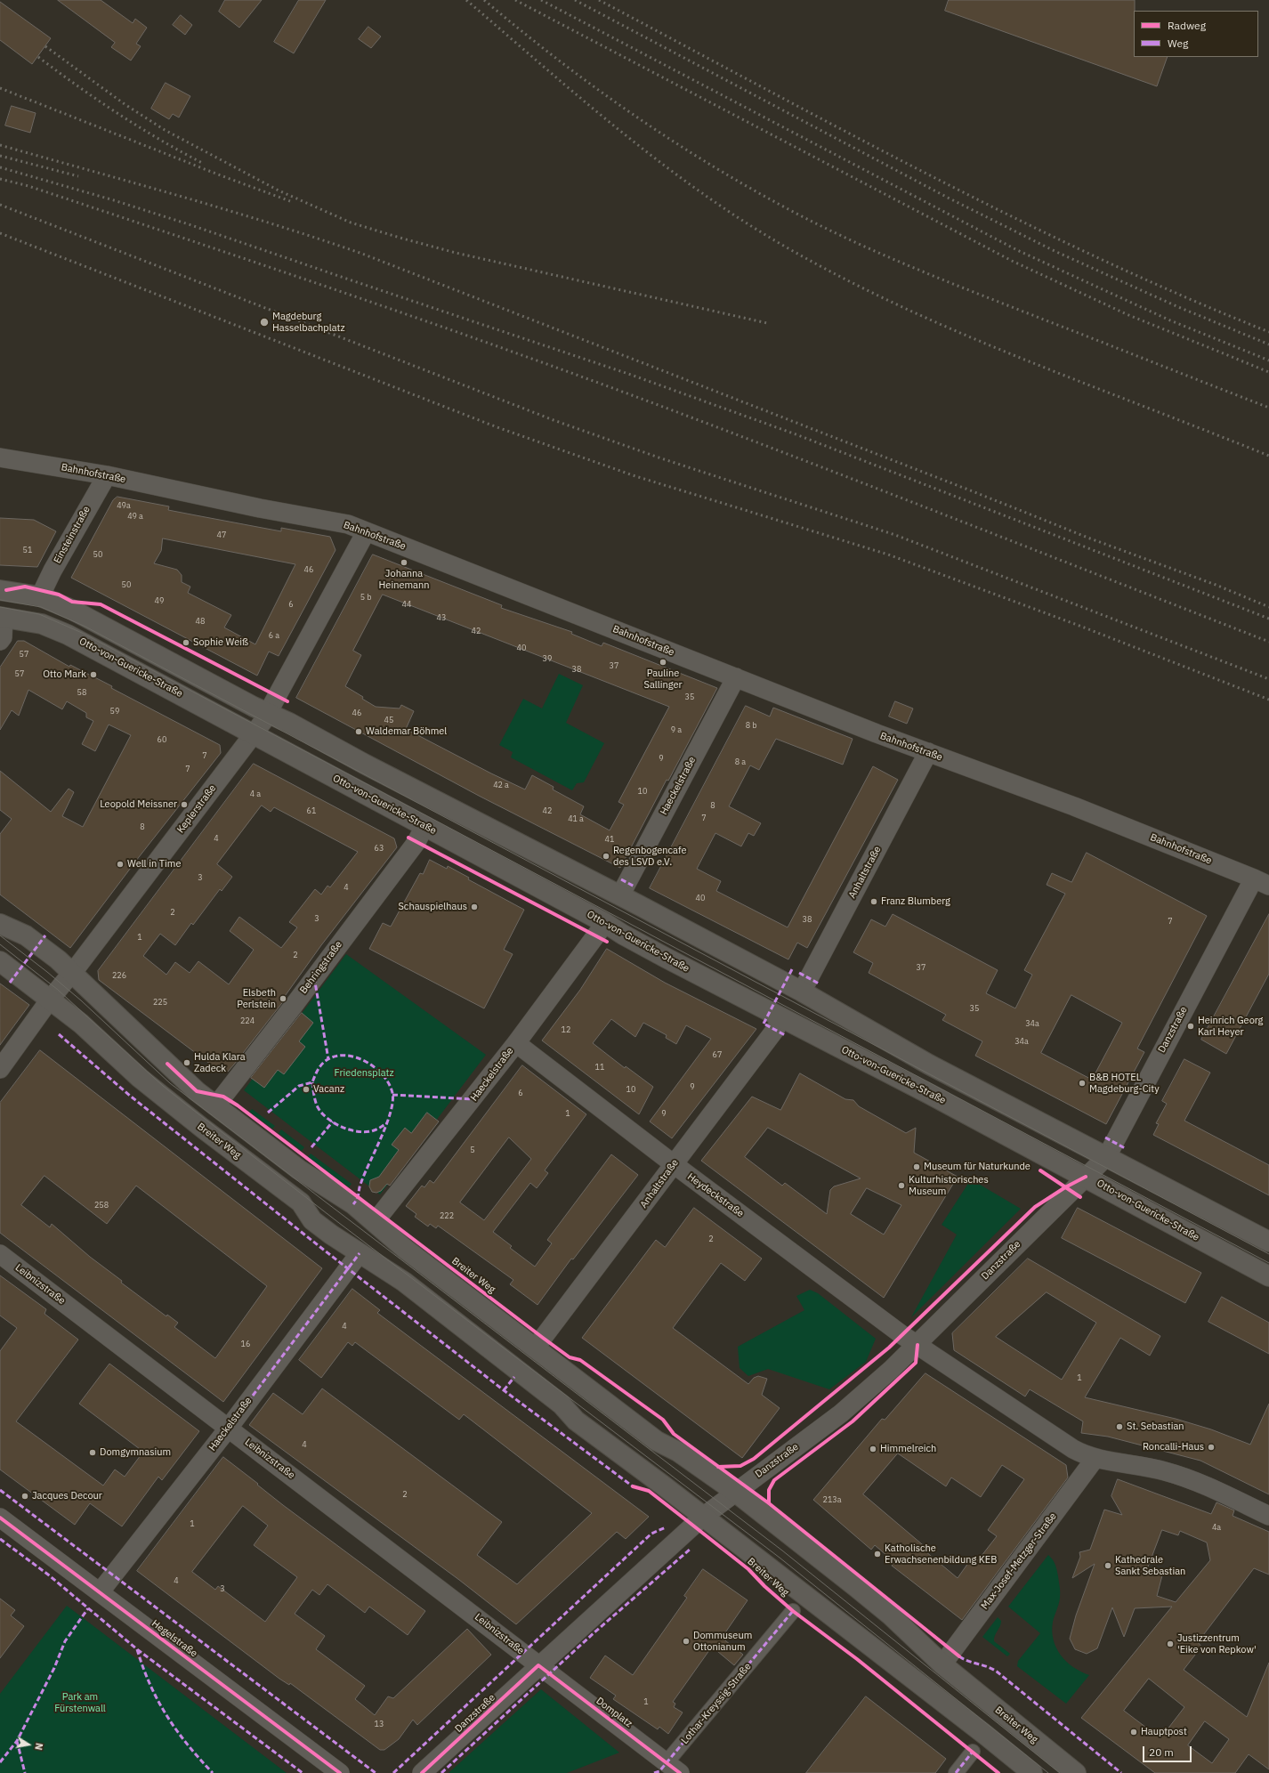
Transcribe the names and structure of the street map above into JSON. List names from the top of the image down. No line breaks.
{"streets":{"street":["Bahnhofstraße","Einsteinstraße","Otto-von-Guericke-Straße","Haeckelstraße","Keplerstraße","Anhaltstraße","Behringstraße","Danzstraße","Breiter Weg","Heydeckstraße","Leibnizstraße","Max-Josef-Metzger-Straße","Hegelstraße","Lothar-Kreyssig-Straße","Domplatz"]},"crossings":[["Bahnhofstraße","Einsteinstraße"],["Bahnhofstraße","Haeckelstraße"],["Bahnhofstraße","Keplerstraße"],["Bahnhofstraße","Anhaltstraße"],["Bahnhofstraße","Danzstraße"],["Otto-von-Guericke-Straße","Haeckelstraße"],["Otto-von-Guericke-Straße","Keplerstraße"],["Otto-von-Guericke-Straße","Anhaltstraße"],["Otto-von-Guericke-Straße","Behringstraße"],["Otto-von-Guericke-Straße","Danzstraße"],["Haeckelstraße","Breiter Weg"],["Haeckelstraße","Heydeckstraße"],["Haeckelstraße","Leibnizstraße"],["Haeckelstraße","Hegelstraße"],["Keplerstraße","Breiter Weg"],["Anhaltstraße","Breiter Weg"],["Anhaltstraße","Heydeckstraße"],["Behringstraße","Breiter Weg"],["Danzstraße","Breiter Weg"],["Danzstraße","Heydeckstraße"],["Danzstraße","Leibnizstraße"],["Danzstraße","Domplatz"],["Breiter Weg","Max-Josef-Metzger-Straße"],["Leibnizstraße","Domplatz"],["Lothar-Kreyssig-Straße","Domplatz"]],"parks":["Friedensplatz","Park am Fürstenwall"],"places":["Magdeburg Hasselbachplatz","Johanna Heinemann","Sophie Weiß","Pauline Sallinger","Otto Mark","Waldemar Böhmel","Leopold Meissner","Regenbogencafe des LSVD e.V.","Well in Time","Franz Blumberg","Schauspielhaus","Elsbeth Perlstein","Heinrich Georg Karl Heyer","Hulda Klara Zadeck","B&B HOTEL Magdeburg-City","Vacanz","Museum für Naturkunde","Kulturhistorisches Museum","St. Sebastian","Roncalli-Haus","Himmelreich","Domgymnasium","Jacques Decour","Katholische Erwachsenenbildung KEB","Kathedrale Sankt Sebastian","Dommuseum Ottonianum","Justizzentrum 'Eike von Repkow'","Hauptpost"],"house_numbers":["49a","49 a","47","51","50","46","50","5 b","49","6","44","43","48","42","6 a","40","57","39","37","38","57","58","35","59","46","45","8 b","9 a","60","7","9","8 a","7","42 a","10","4 a","8","61","42","7","41 a","8","4","41","63","3","4","40","2","3","38","7","1","2","37","226","225","35","224","34a","12","34a","67","11","9","10","6","1","9","5","258","222","2","4","16","1","4","2","213a","1","4a","4","3","1","13"],"legend":["Radweg","Weg"],"scale_bar":"20 m","north":"right"}
